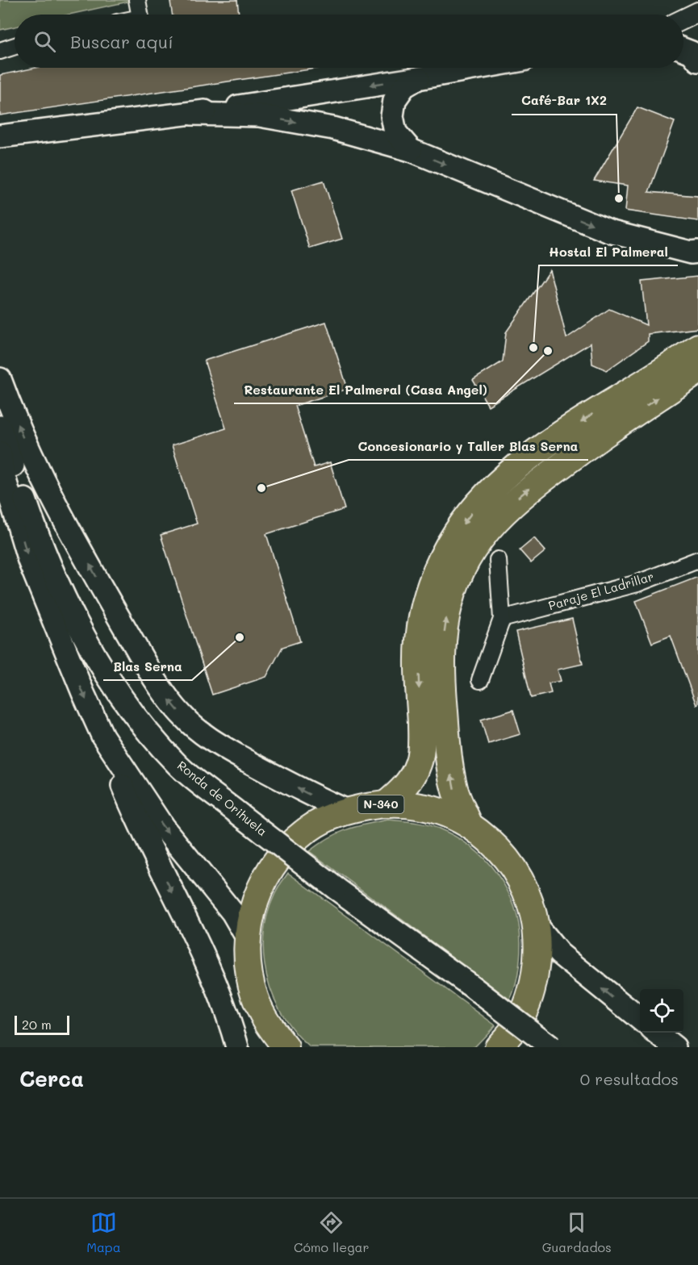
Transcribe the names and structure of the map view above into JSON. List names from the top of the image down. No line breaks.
{"streets":{"highway":["N-340"],"main road":["Ronda de Orihuela"],"street":["Paraje El Ladrillar"]},"places":["Café-Bar 1X2","Hostal El Palmeral","Restaurante El Palmeral (Casa Angel)","Concesionario y Taller Blas Serna","Blas Serna"],"scale_bar":"20 m","page":{"search":"Buscar aquí","scale":"20 m","heading":["Cerca","0 resultados"],"nav":["Mapa","Cómo llegar","Guardados"]}}
